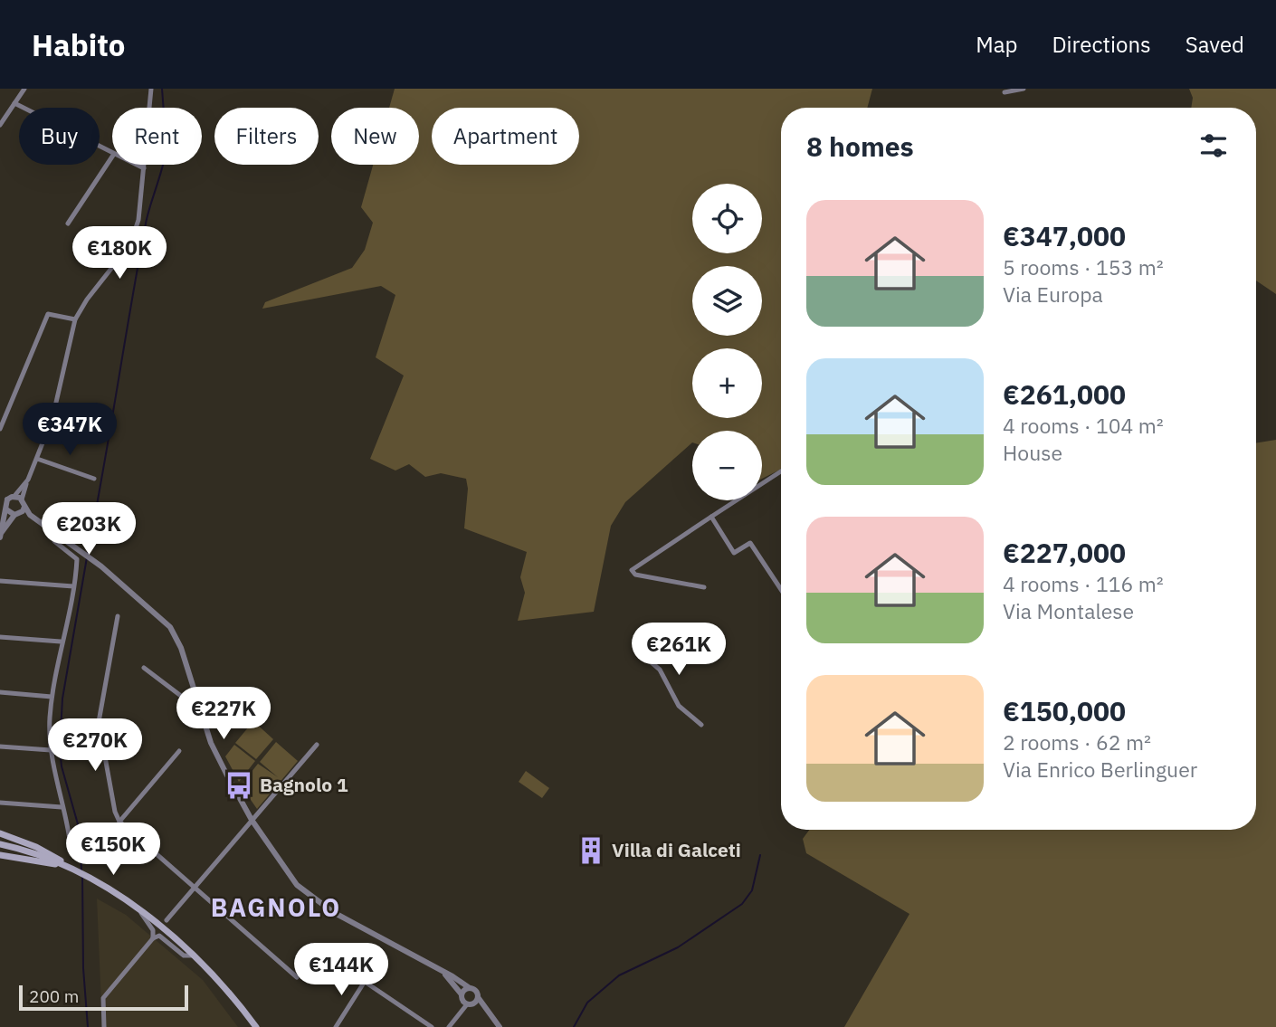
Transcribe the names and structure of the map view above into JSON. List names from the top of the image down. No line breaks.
{"districts":["BAGNOLO"],"places":{"bus stop":["Bagnolo 1"],"building":["Villa di Galceti"]},"scale_bar":"200 m","page":{"header":"Habito","nav":["Map","Directions","Saved"],"chip":["Buy","Rent","Filters","New","Apartment"],"heading":"8 homes","map_buttons":["+","−"],"list":[{"name":"€347,000","note":"5 rooms · 153 m² · Via Europa"},{"name":"€261,000","note":"4 rooms · 104 m² · House"},{"name":"€227,000","note":"4 rooms · 116 m² · Via Montalese"},{"name":"€150,000","note":"2 rooms · 62 m² · Via Enrico Berlinguer"}],"price":["€180K","€347K","€203K","€261K","€227K","€270K","€150K","€144K"],"scale":"200 m"}}
